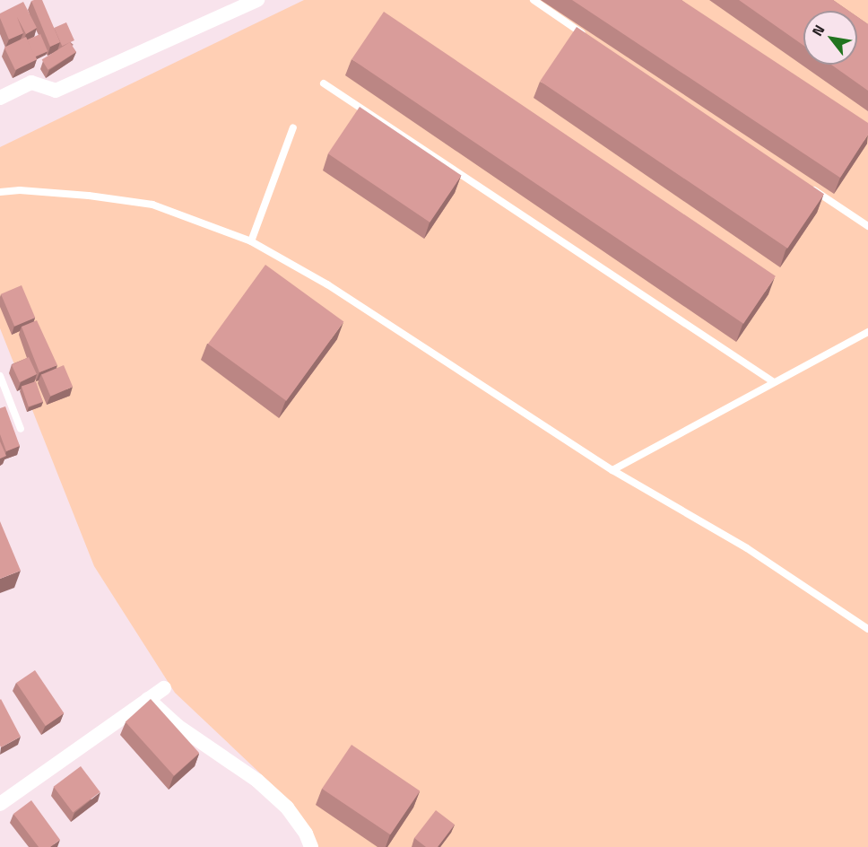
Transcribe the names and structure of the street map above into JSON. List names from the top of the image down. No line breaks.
{"north":"top left"}
